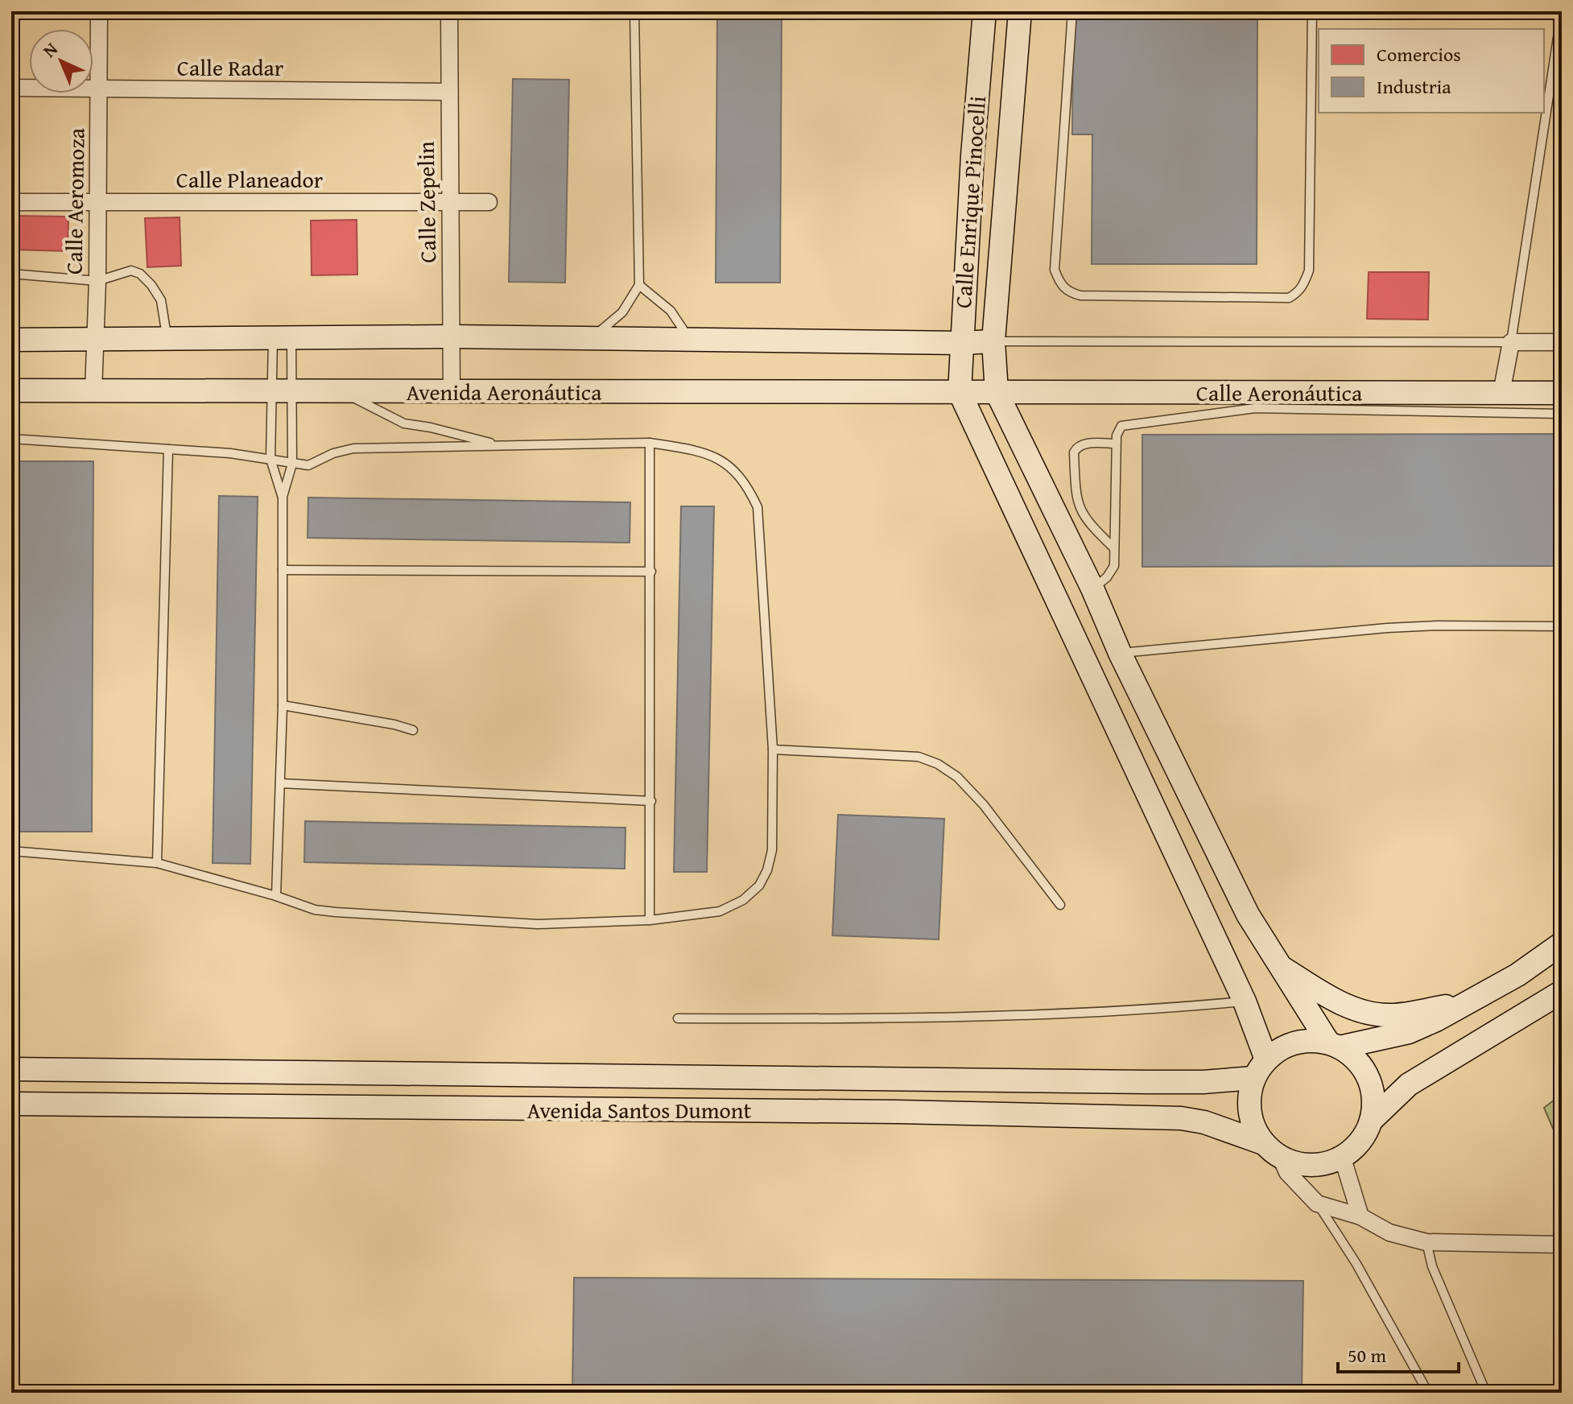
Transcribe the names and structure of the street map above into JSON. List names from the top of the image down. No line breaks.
{"streets":{"main road":["Calle Enrique Pinocelli","Avenida Aeronáutica","Calle Aeronáutica","Avenida Santos Dumont"],"street":["Calle Radar","Calle Planeador","Calle Aeromoza","Calle Zepelin"]},"crossings":[["Calle Radar","Calle Aeromoza"],["Calle Radar","Calle Zepelin"],["Calle Planeador","Calle Aeromoza"],["Calle Planeador","Calle Zepelin"],["Calle Aeromoza","Avenida Aeronáutica"],["Calle Zepelin","Avenida Aeronáutica"],["Calle Enrique Pinocelli","Avenida Aeronáutica"],["Calle Enrique Pinocelli","Calle Aeronáutica"],["Avenida Aeronáutica","Calle Aeronáutica"]],"legend":["Comercios","Industria"],"scale_bar":"50 m","north":"top left"}
